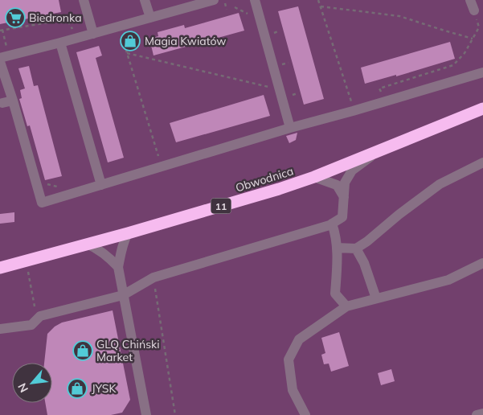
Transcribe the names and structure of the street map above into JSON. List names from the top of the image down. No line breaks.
{"streets":{"highway":["Obwodnica","11"]},"places":{"supermarket":["Biedronka"],"shop":["Magia Kwiatów","GLQ Chiński Market","JYSK"]},"north":"bottom left"}
